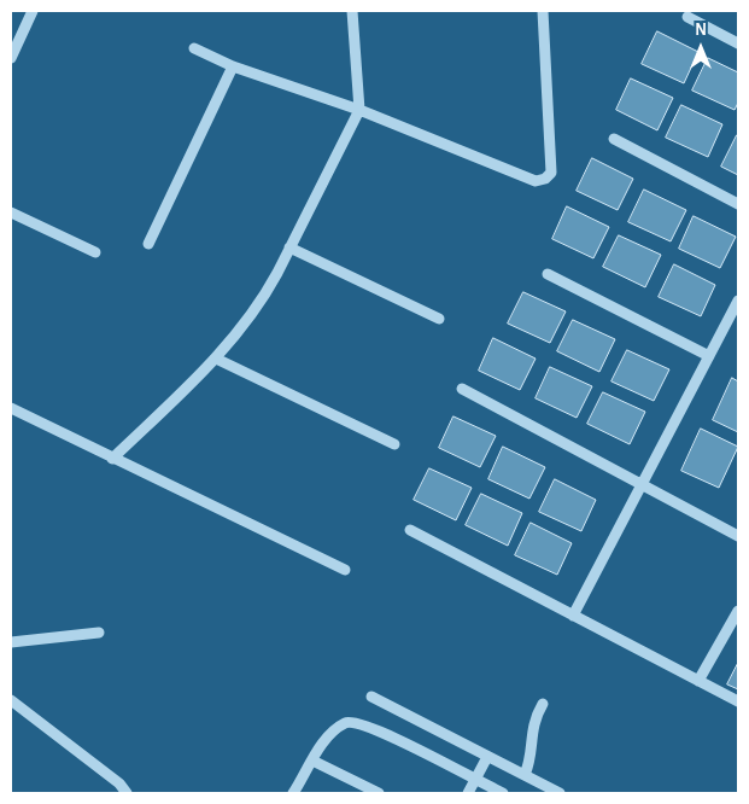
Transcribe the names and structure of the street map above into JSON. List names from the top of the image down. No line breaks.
{"north":"top"}
